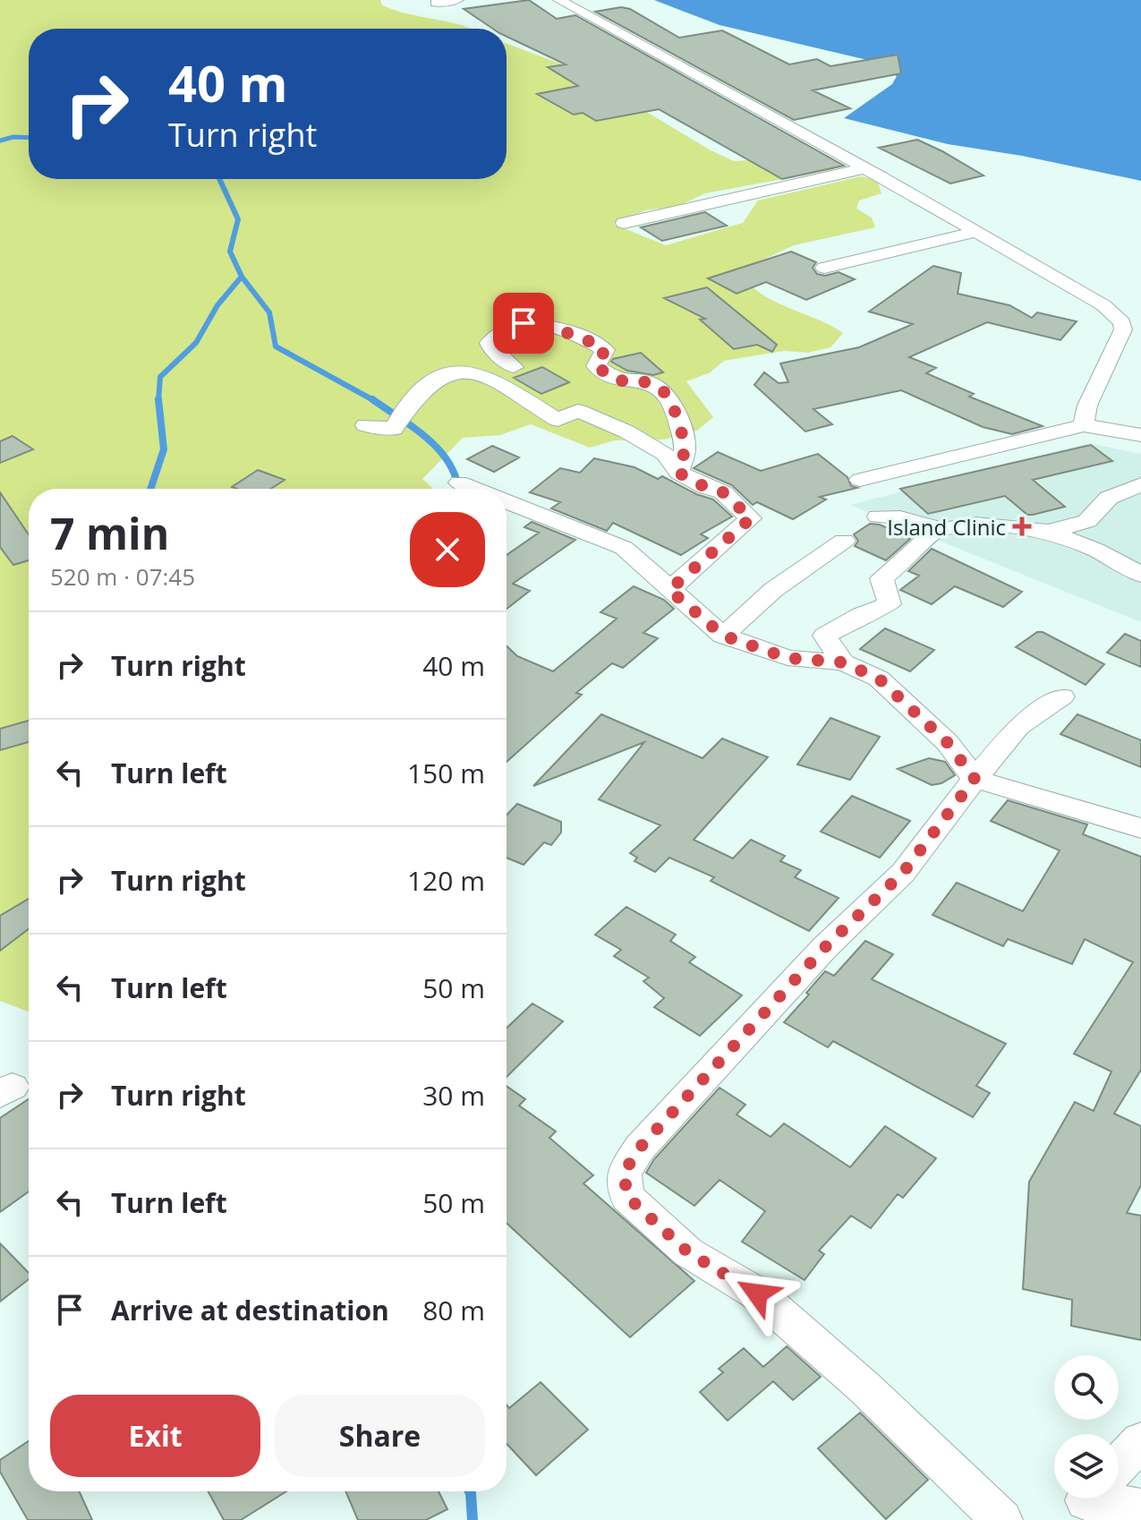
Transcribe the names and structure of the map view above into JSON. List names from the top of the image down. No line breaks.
{"places":{"health":["Island Clinic"]},"page":{"turn":["40 m","Turn right"],"heading":["7 min","520 m · 07:45"],"list":[{"name":"Turn right","value":"40 m"},{"name":"Turn left","value":"150 m"},{"name":"Turn right","value":"120 m"},{"name":"Turn left","value":"50 m"},{"name":"Turn right","value":"30 m"},{"name":"Turn left","value":"50 m"},{"name":"Arrive at destination","value":"80 m"}],"buttons":["Exit","Share"]}}
